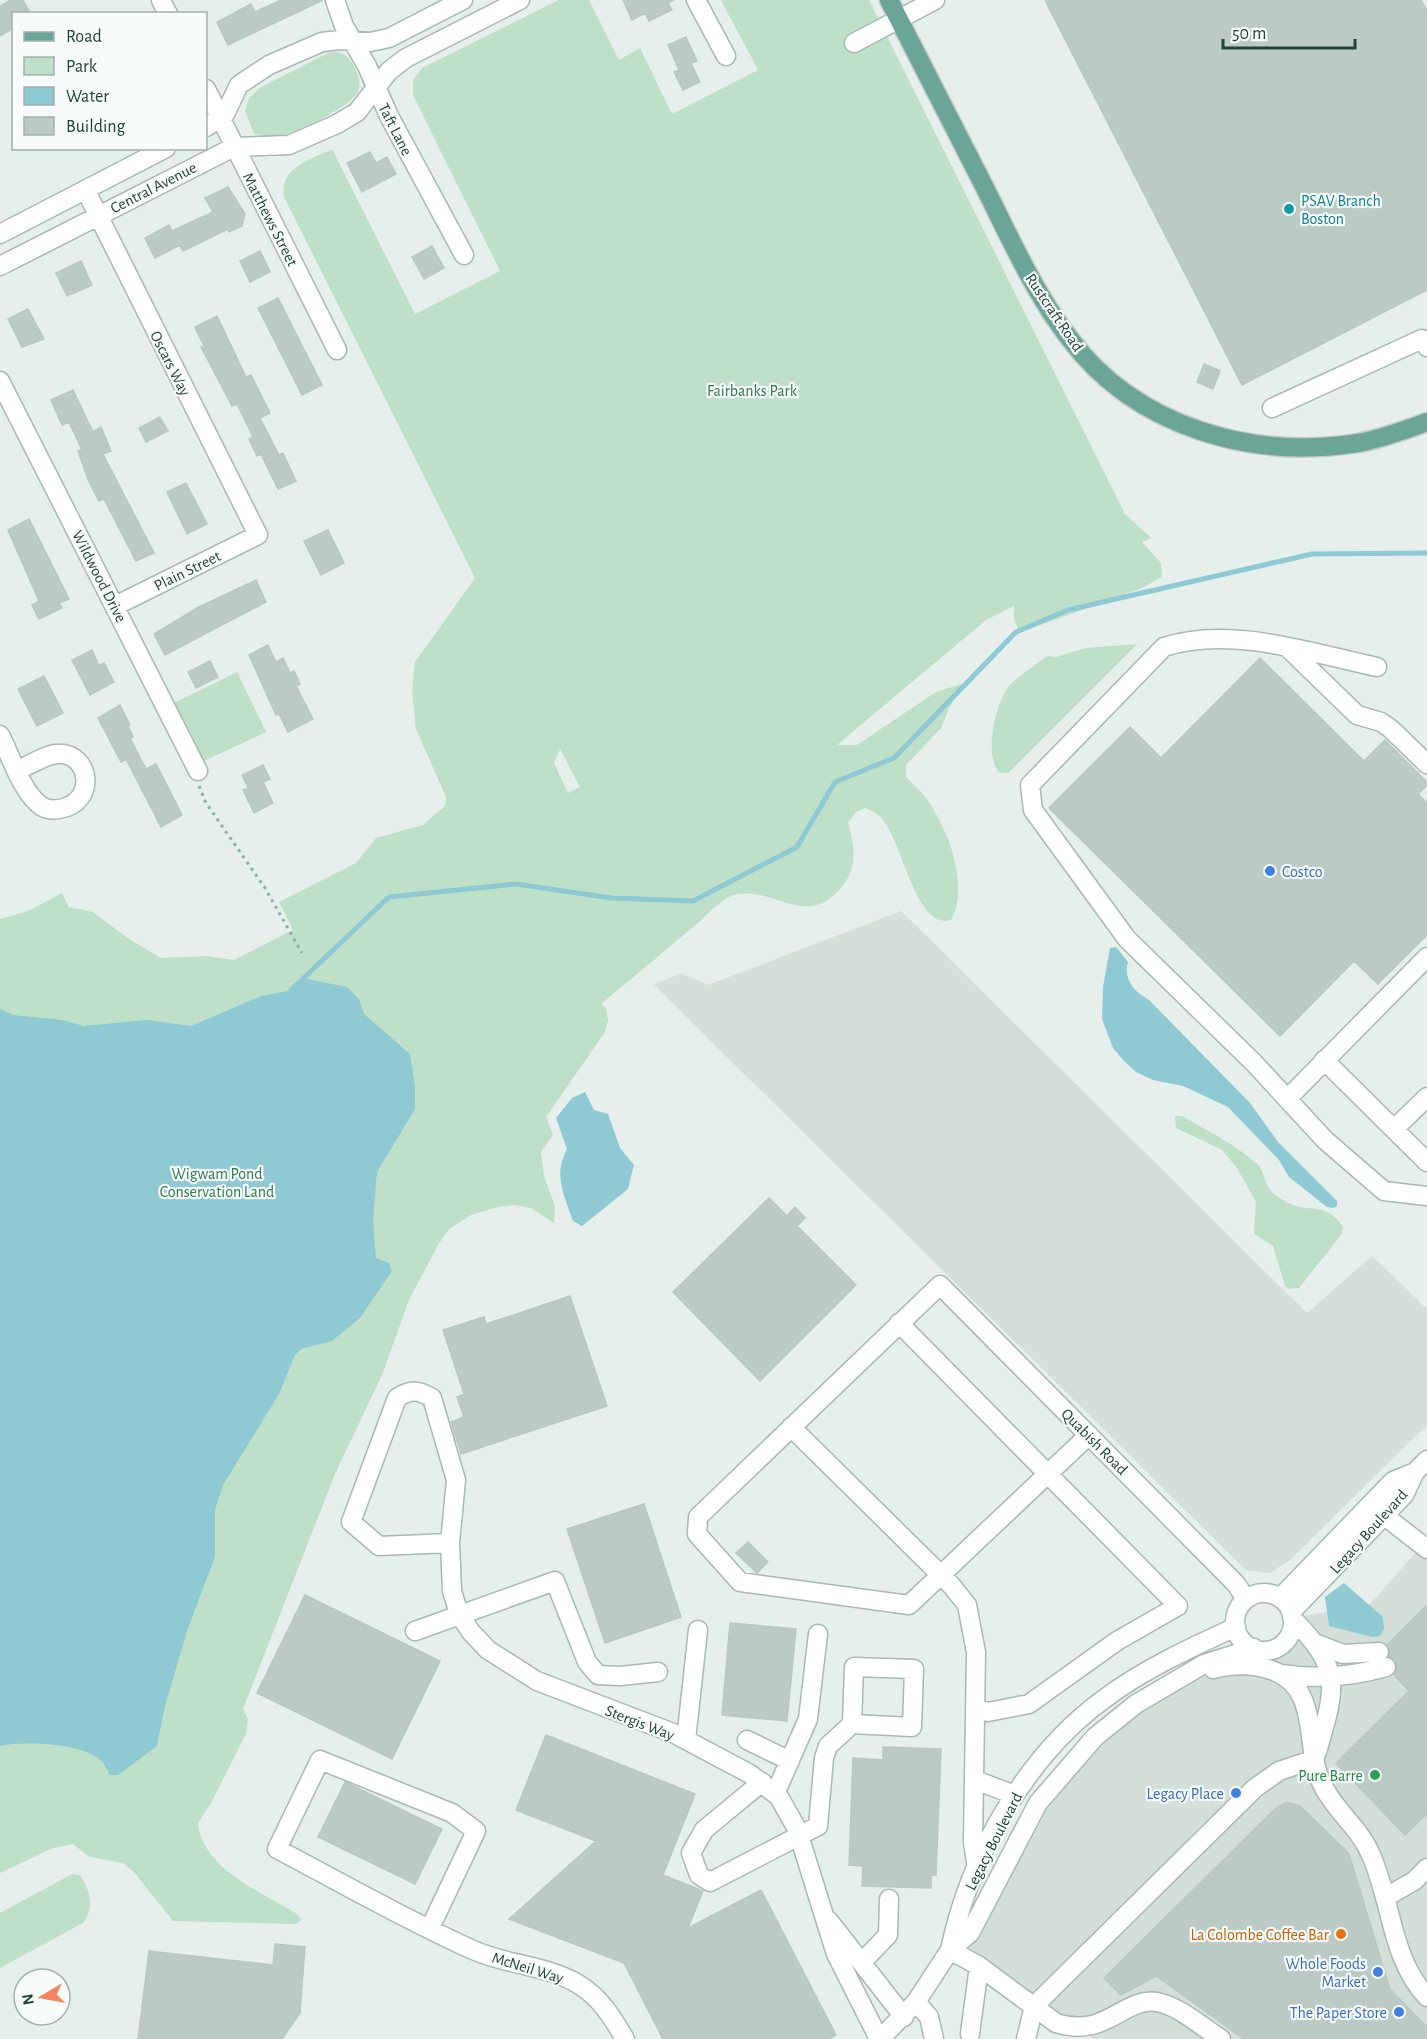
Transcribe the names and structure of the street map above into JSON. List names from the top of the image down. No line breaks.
{"streets":{"main road":["Rustcraft Road"],"street":["Taft Lane","Central Avenue","Matthews Street","Oscars Way","Plain Street","Wildwood Drive","Quabish Road","Legacy Boulevard","Stergis Way","McNeil Way"]},"crossings":[["Taft Lane","Central Avenue"],["Central Avenue","Matthews Street"],["Central Avenue","Oscars Way"],["Oscars Way","Plain Street"],["Plain Street","Wildwood Drive"],["Quabish Road","Legacy Boulevard"],["Legacy Boulevard","Stergis Way"]],"parks":["Fairbanks Park","Wigwam Pond Conservation Land"],"places":["PSAV Branch Boston","Costco","Pure Barre","Legacy Place","La Colombe Coffee Bar","Whole Foods Market","The Paper Store"],"legend":["Road","Park","Water","Building"],"scale_bar":"50 m","north":"left"}
